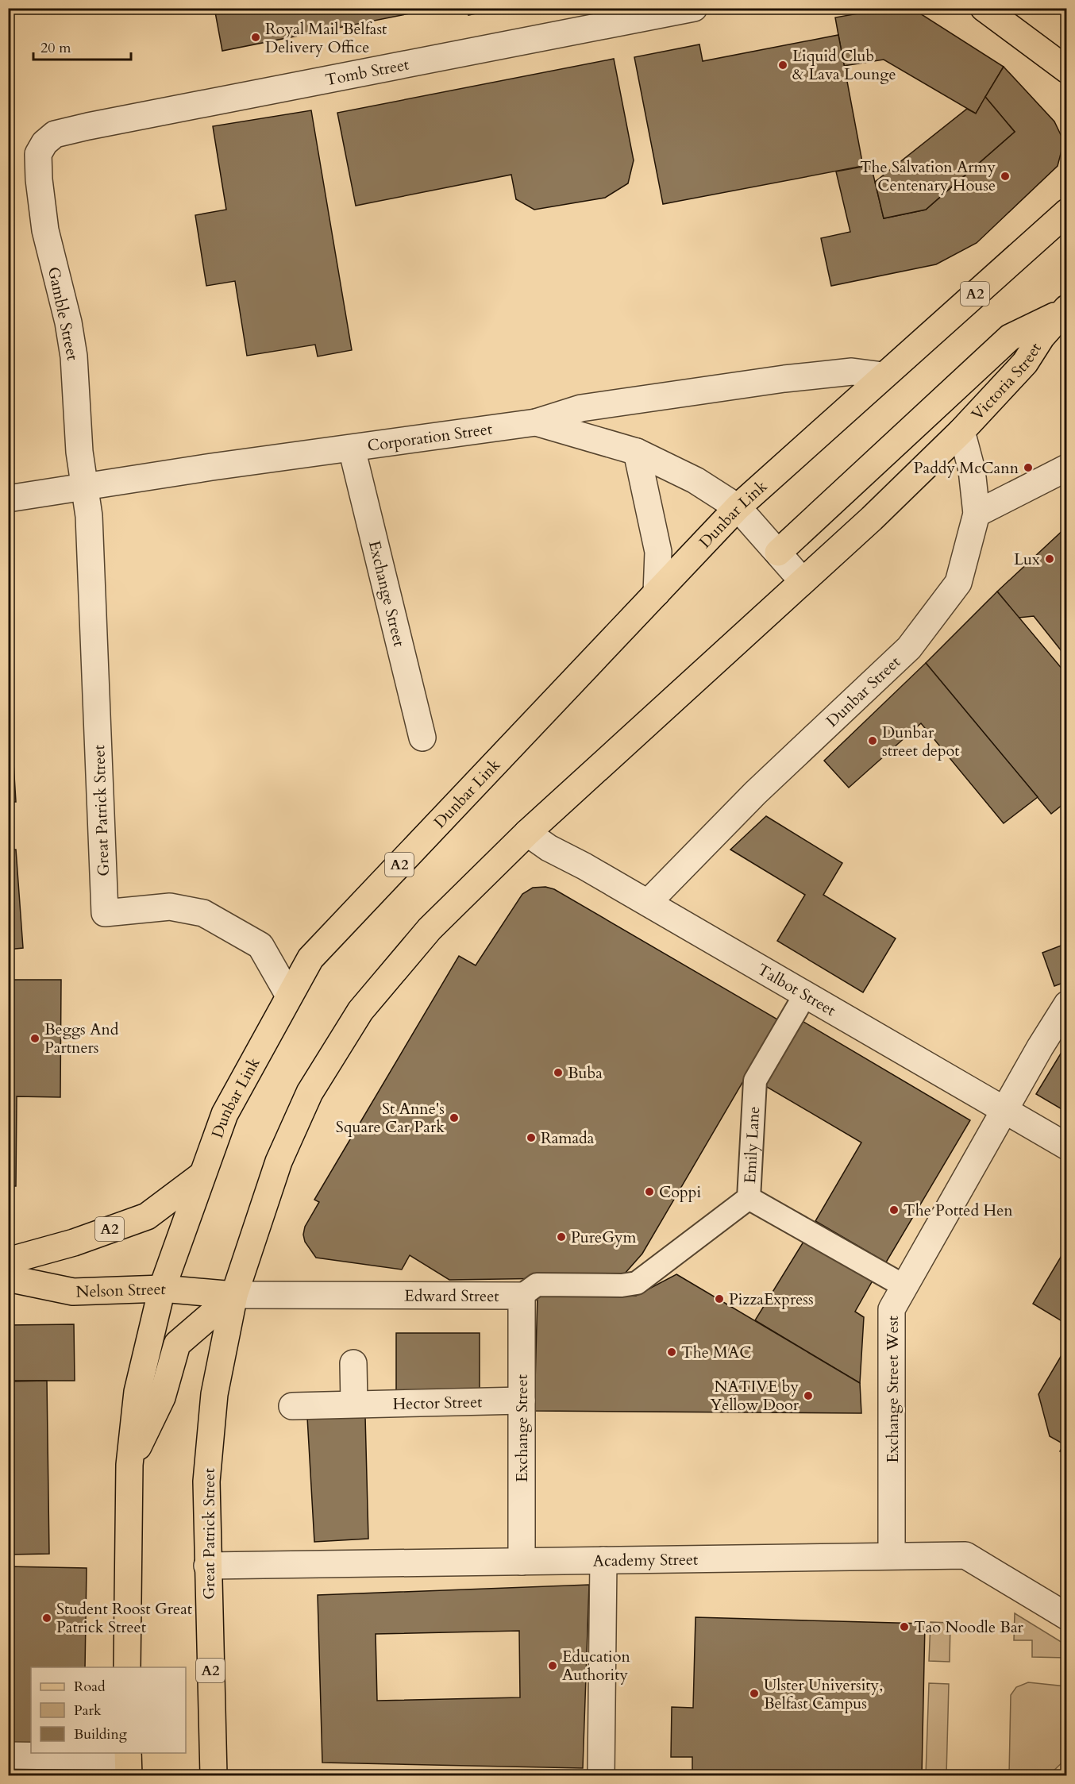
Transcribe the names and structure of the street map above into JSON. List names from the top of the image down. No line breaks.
{"streets":{"main road":["A2","Victoria Street","Dunbar Link","Great Patrick Street","Nelson Street"],"street":["Tomb Street","Gamble Street","Corporation Street","Exchange Street","Dunbar Street","Talbot Street","Emily Lane","Edward Street","Exchange Street West","Hector Street","Academy Street"]},"crossings":[["Tomb Street","Gamble Street"],["A2","Victoria Street"],["A2","Corporation Street"],["A2","Dunbar Link"],["A2","Dunbar Street"],["A2","Great Patrick Street"],["A2","Talbot Street"],["A2","Nelson Street"],["A2","Edward Street"],["Gamble Street","Corporation Street"],["Gamble Street","Great Patrick Street"],["Victoria Street","Dunbar Street"],["Corporation Street","Dunbar Link"],["Corporation Street","Exchange Street"],["Corporation Street","Great Patrick Street"],["Dunbar Link","Great Patrick Street"],["Dunbar Link","Nelson Street"],["Exchange Street","Edward Street"],["Exchange Street","Hector Street"],["Exchange Street","Academy Street"],["Dunbar Street","Talbot Street"],["Great Patrick Street","Nelson Street"],["Great Patrick Street","Edward Street"],["Great Patrick Street","Academy Street"],["Talbot Street","Emily Lane"],["Talbot Street","Exchange Street West"],["Emily Lane","Edward Street"],["Nelson Street","Edward Street"],["Exchange Street West","Academy Street"]],"places":["Royal Mail Belfast Delivery Office","Liquid Club & Lava Lounge","The Salvation Army Centenary House","Paddy McCann","Lux","Dunbar street depot","Beggs And Partners","Buba","St Anne's Square Car Park","Ramada","Coppi","The Potted Hen","PureGym","PizzaExpress","The MAC","NATIVE by Yellow Door","Student Roost Great Patrick Street","Tao Noodle Bar","Education Authority","Ulster University, Belfast Campus"],"legend":["Road","Park","Building"],"scale_bar":"20 m"}
